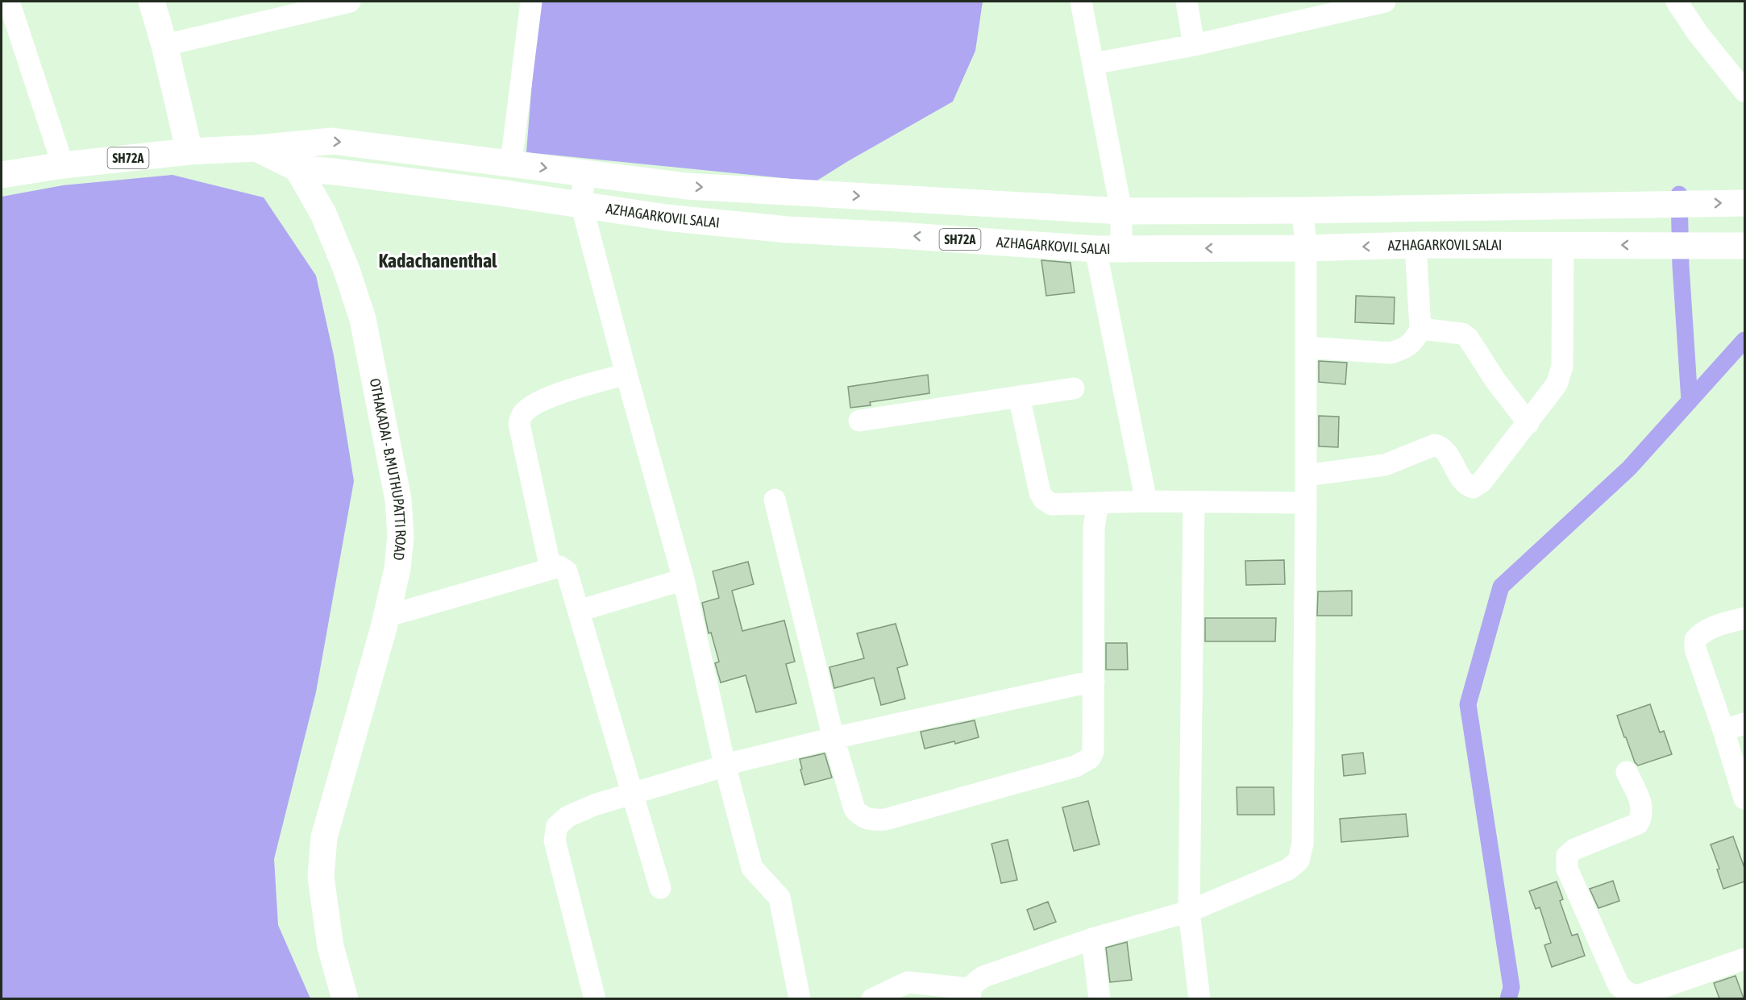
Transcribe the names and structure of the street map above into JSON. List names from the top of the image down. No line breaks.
{"streets":{"main road":["SH72A","AZHAGARKOVIL SALAI","OTHAKADAI - B.MUTHUPATTI ROAD"]},"crossings":[["AZHAGARKOVIL SALAI","OTHAKADAI - B.MUTHUPATTI ROAD"]],"districts":["Kadachanenthal"]}
